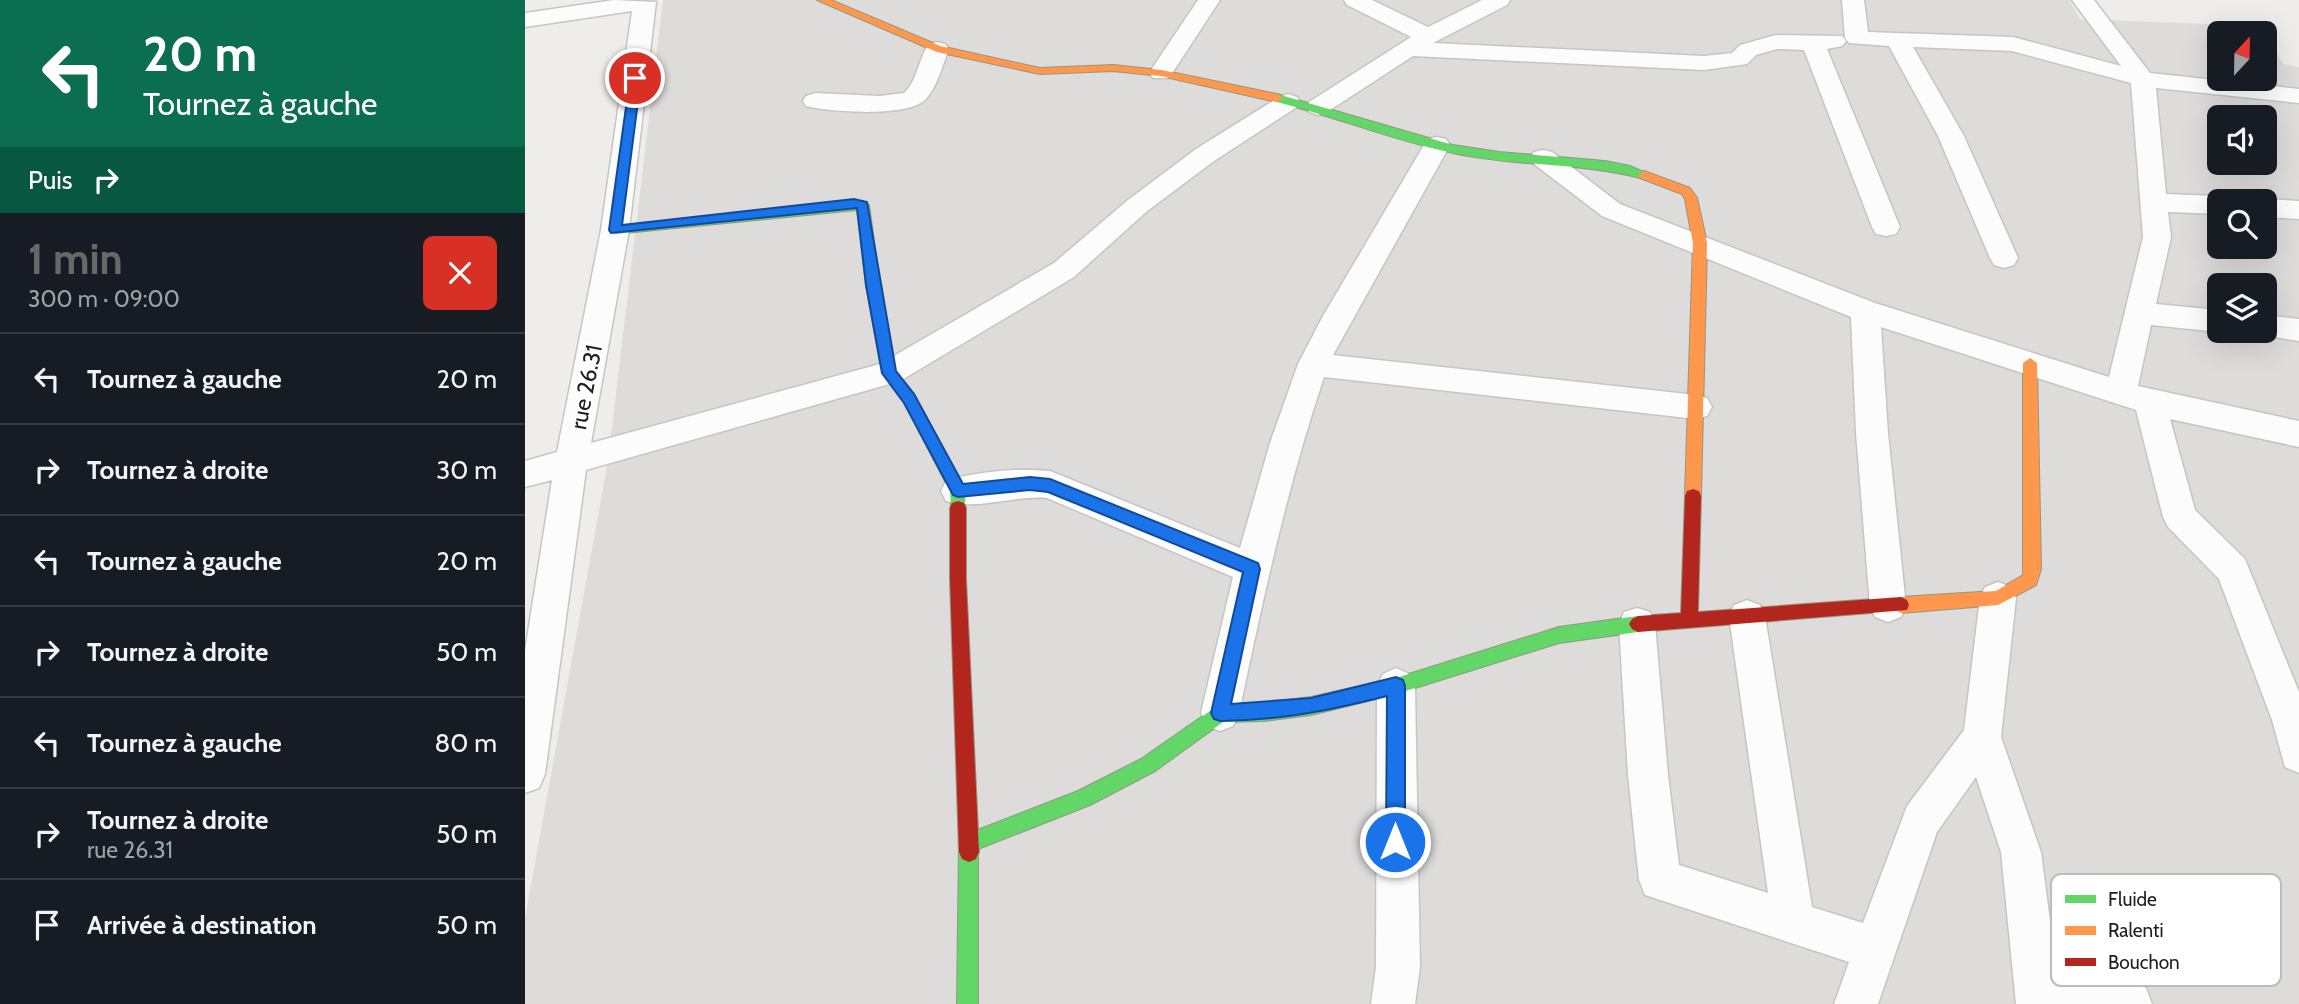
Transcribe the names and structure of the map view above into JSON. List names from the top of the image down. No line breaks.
{"streets":{"street":["rue 26.31"]},"legend":["Fluide","Ralenti","Bouchon"],"north":"top","page":{"turn":["20 m","Tournez à gauche"],"then":"Puis","heading":["1 min","300 m · 09:00"],"list":[{"name":"Tournez à gauche","value":"20 m"},{"name":"Tournez à droite","value":"30 m"},{"name":"Tournez à gauche","value":"20 m"},{"name":"Tournez à droite","value":"50 m"},{"name":"Tournez à gauche","value":"80 m"},{"name":"Tournez à droite","note":"rue 26.31","value":"50 m"},{"name":"Arrivée à destination","value":"50 m"}]}}
